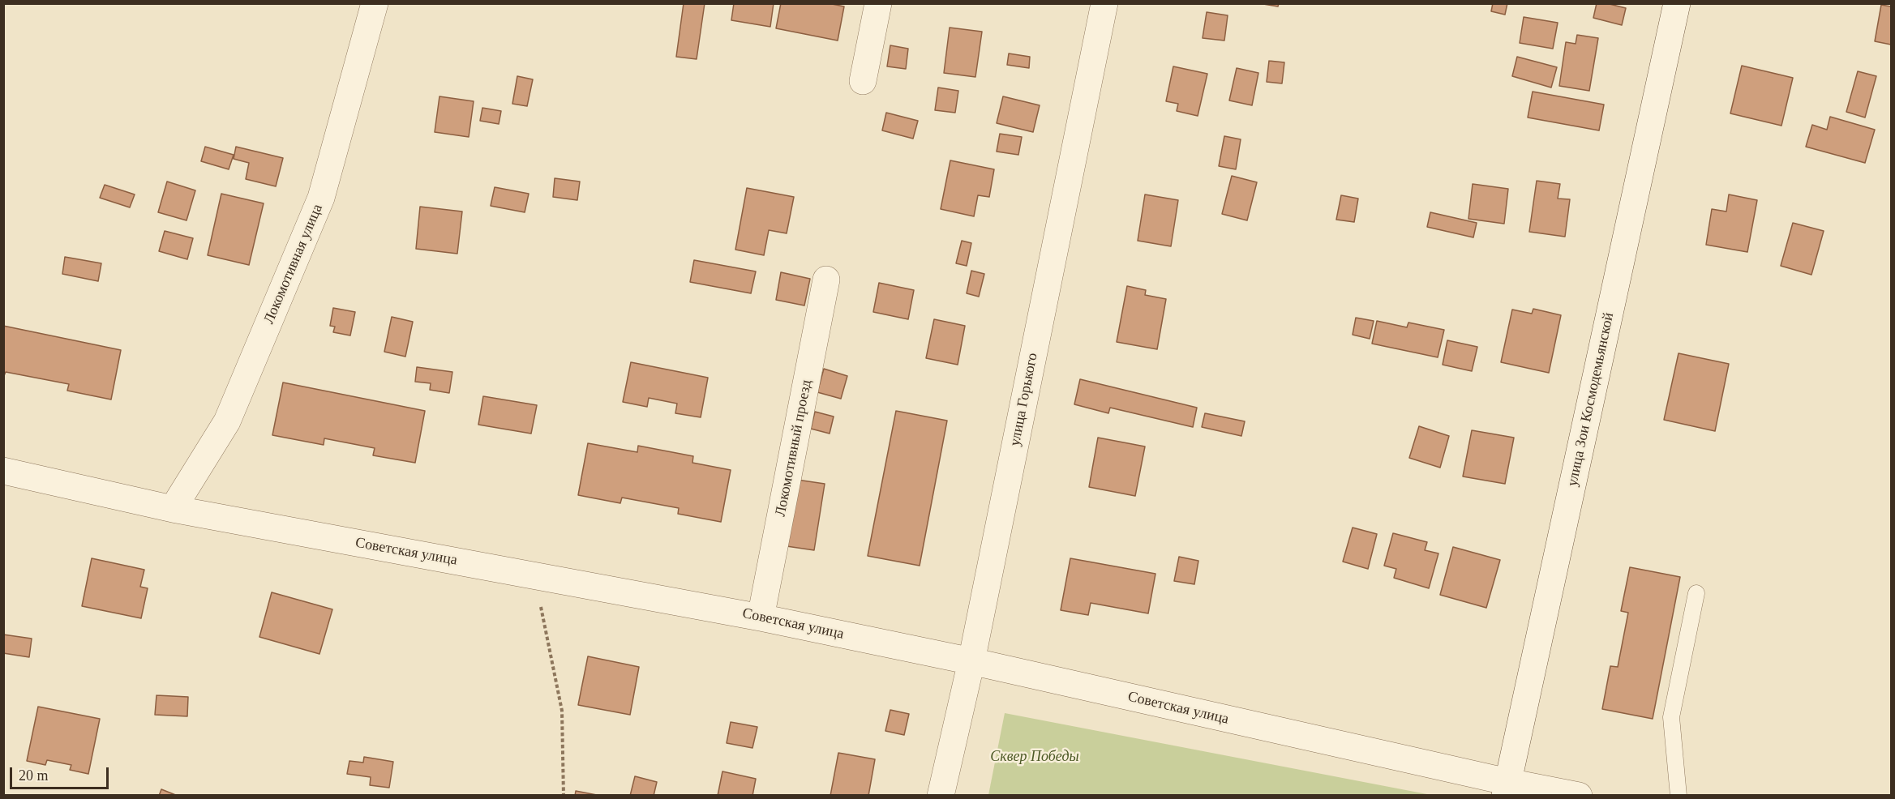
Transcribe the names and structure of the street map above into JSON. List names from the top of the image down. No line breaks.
{"streets":{"street":["Локомотивная улица","улица Горького","улица Зои Космодемьянской","Локомотивный проезд","Советская улица"]},"crossings":[["Локомотивная улица","Советская улица"],["улица Горького","Советская улица"],["улица Зои Космодемьянской","Советская улица"],["Локомотивный проезд","Советская улица"]],"parks":["Сквер Победы"],"scale_bar":"20 m"}
